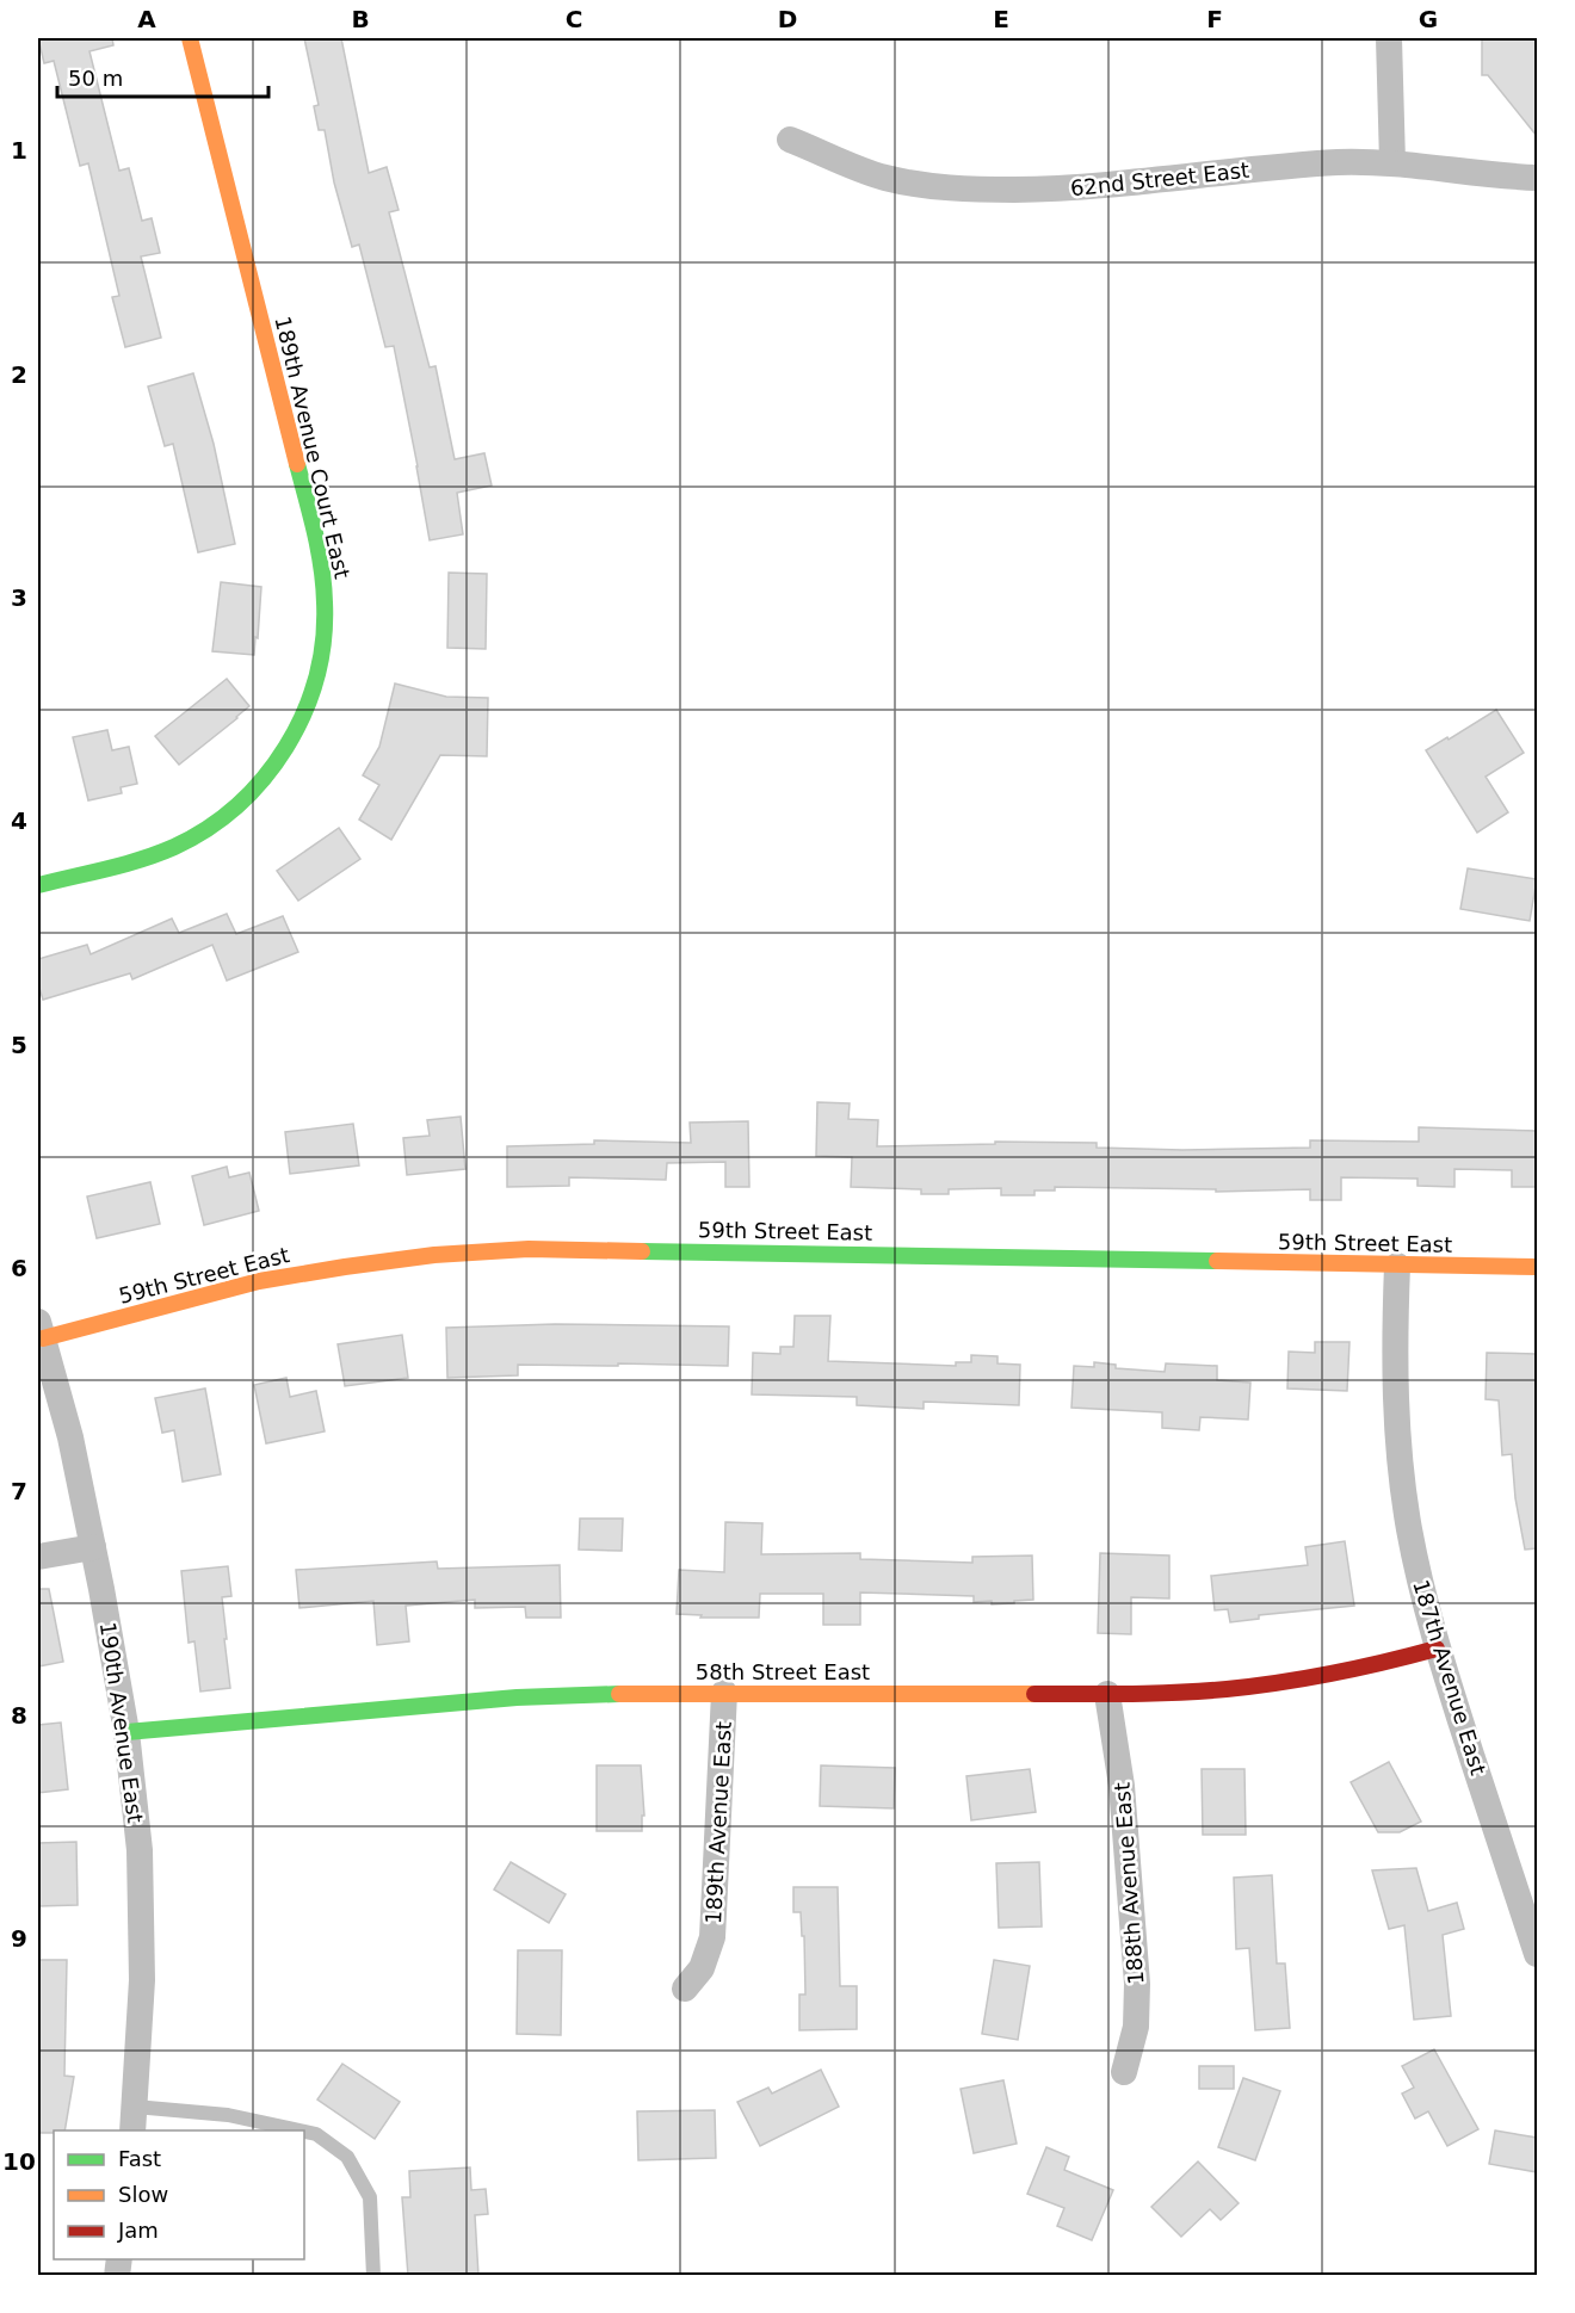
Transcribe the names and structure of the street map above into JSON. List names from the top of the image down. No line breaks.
{"streets":{"street":["62nd Street East","189th Avenue Court East","59th Street East","58th Street East","187th Avenue East","190th Avenue East","189th Avenue East","188th Avenue East"]},"crossings":[["59th Street East","187th Avenue East"],["59th Street East","190th Avenue East"],["58th Street East","187th Avenue East"],["58th Street East","190th Avenue East"],["58th Street East","189th Avenue East"],["58th Street East","188th Avenue East"]],"legend":["Fast","Slow","Jam"],"scale_bar":"50 m","grid":{"columns":["A","B","C","D","E","F","G"],"rows":["1","2","3","4","5","6","7","8","9","10"]}}
